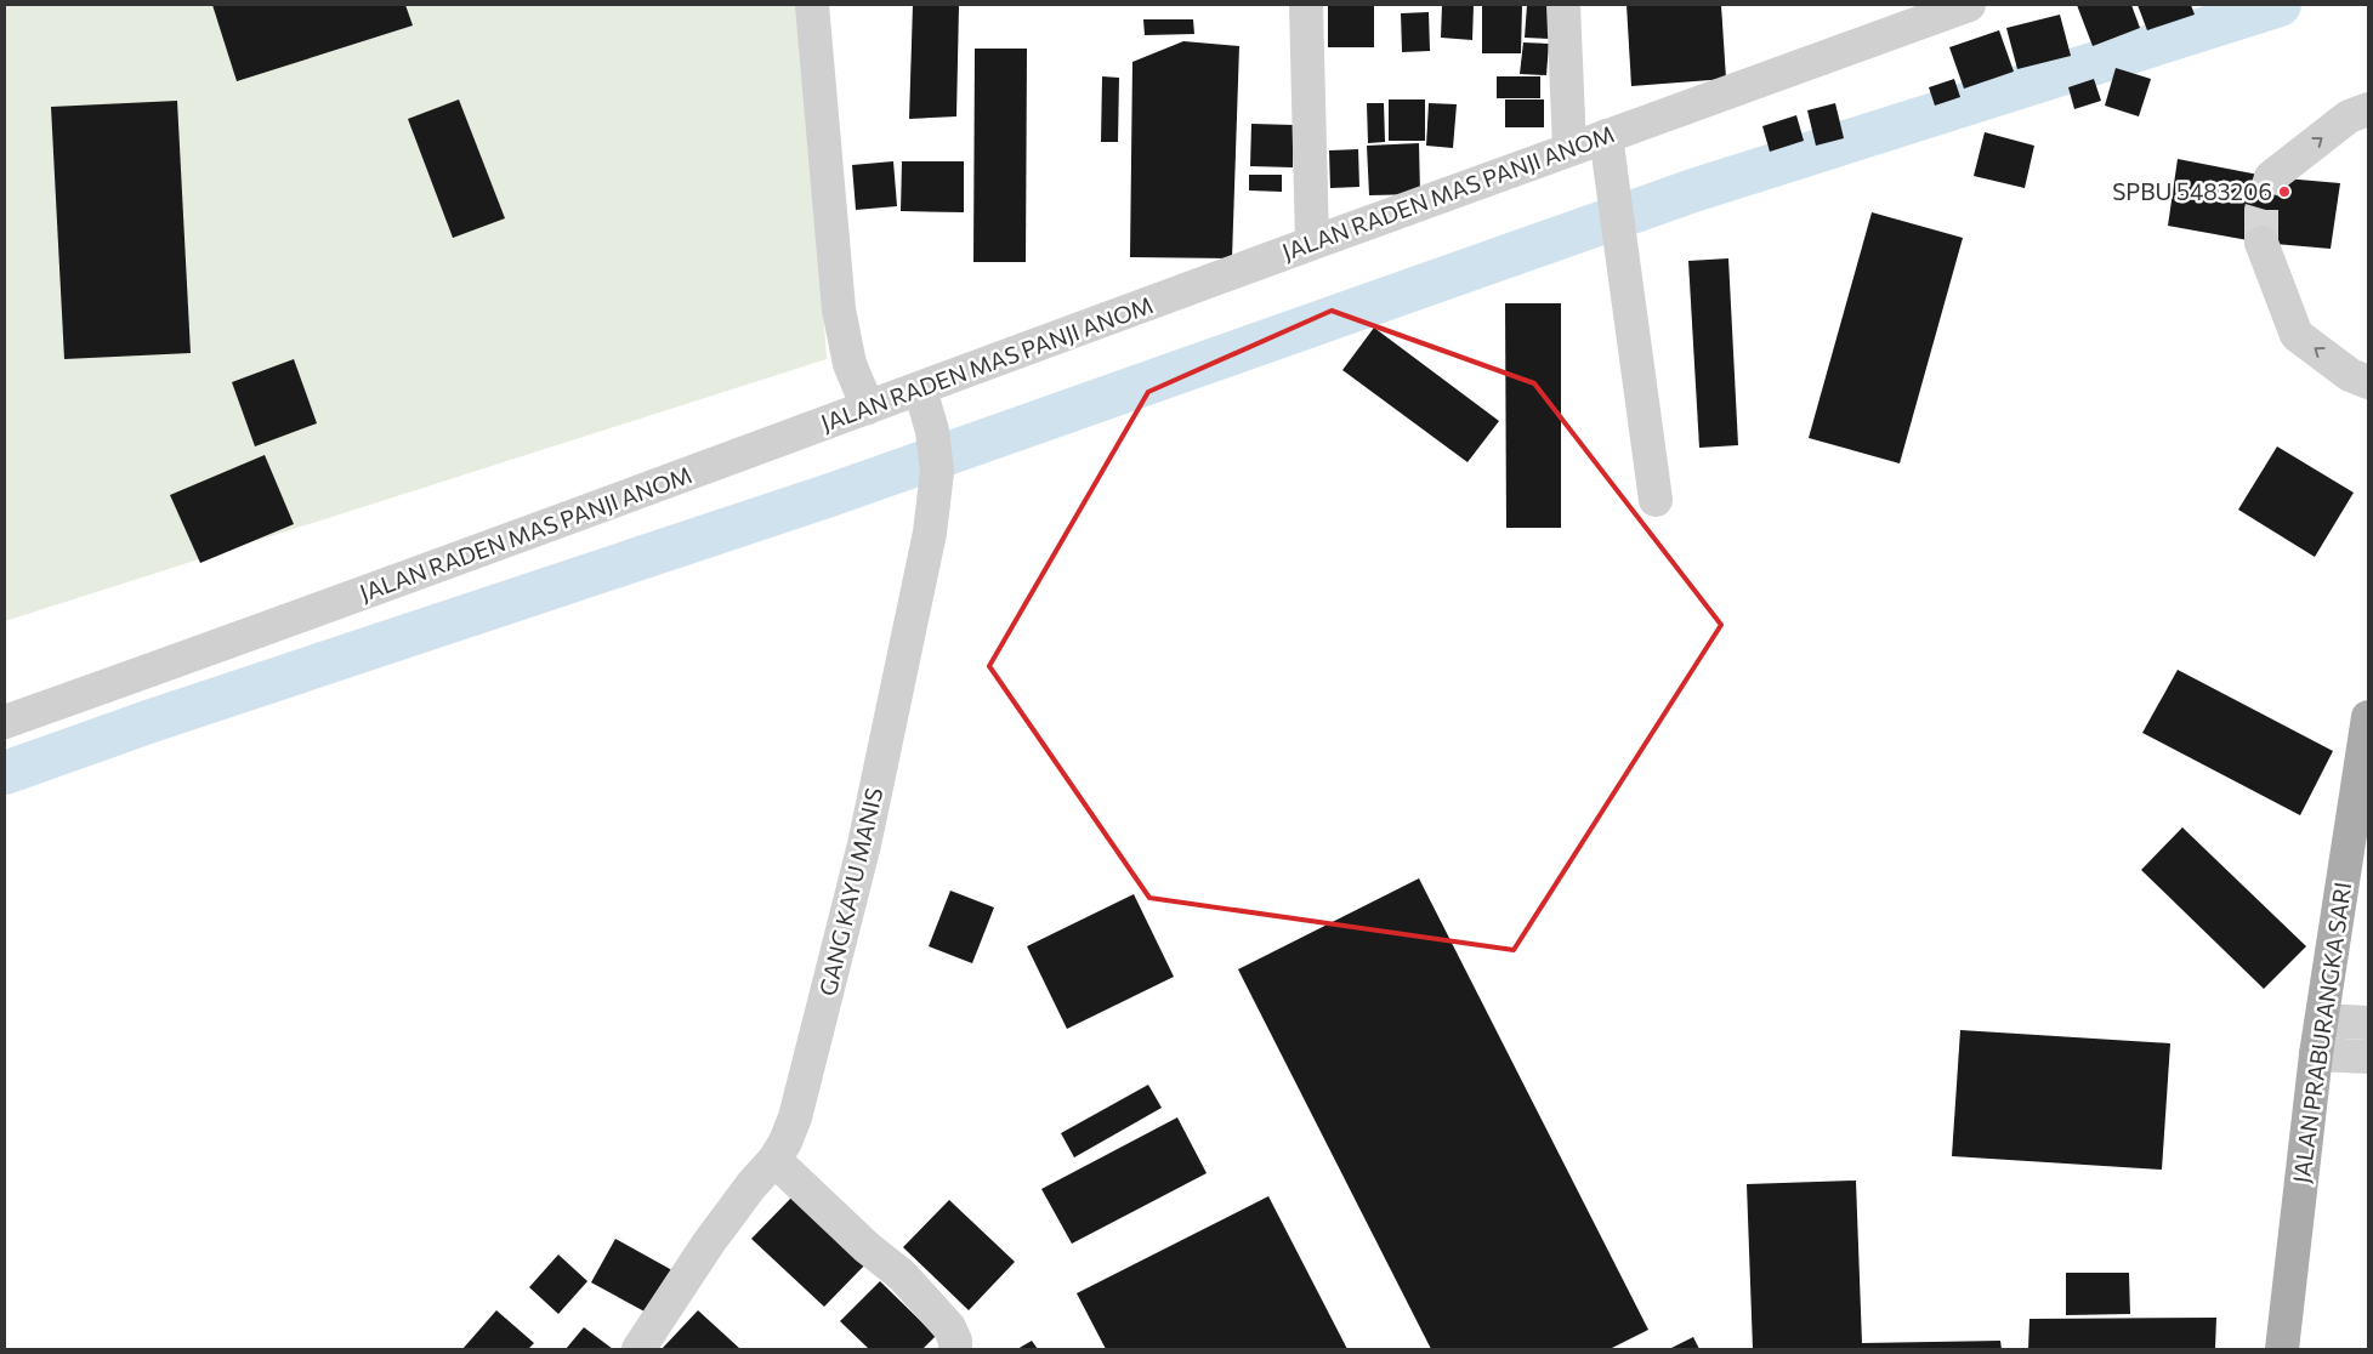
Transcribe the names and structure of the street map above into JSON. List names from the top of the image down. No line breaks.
{"streets":{"main road":["JALAN PRABURANGKA SARI"],"street":["JALAN RADEN MAS PANJI ANOM","GANG KAYU MANIS"]},"crossings":[["JALAN RADEN MAS PANJI ANOM","GANG KAYU MANIS"]],"places":["SPBU 5483206"]}
